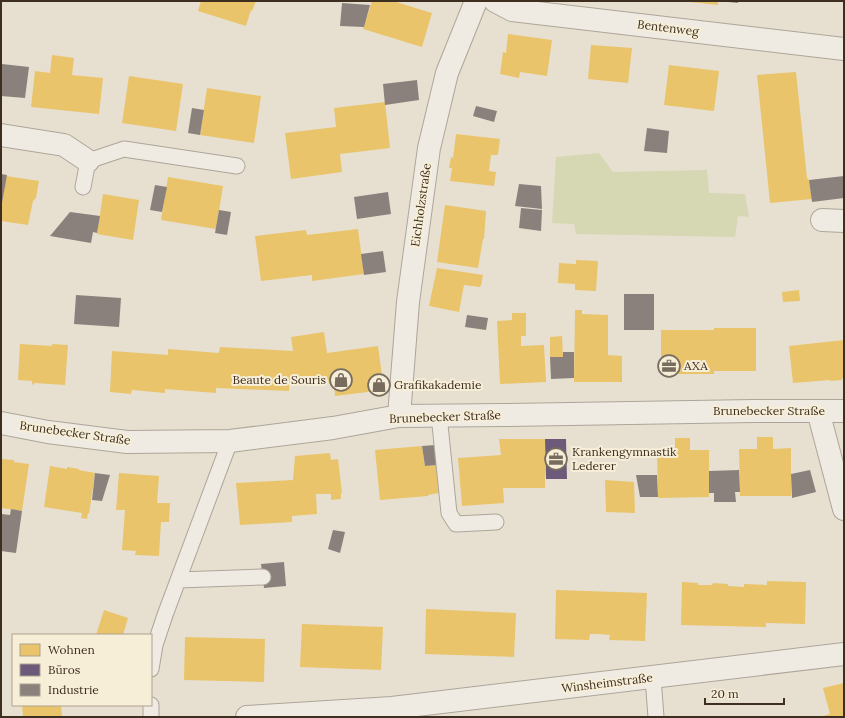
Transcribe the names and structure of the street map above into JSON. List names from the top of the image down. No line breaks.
{"streets":{"street":["Bentenweg","Eichholzstraße","Brunebecker Straße","Winsheimstraße"]},"crossings":[["Eichholzstraße","Brunebecker Straße"]],"places":{"office":["AXA","Krankengymnastik Lederer"],"shop":["Beaute de Souris","Grafikakademie"]},"legend":["Wohnen","Büros","Industrie"],"scale_bar":"20 m"}
